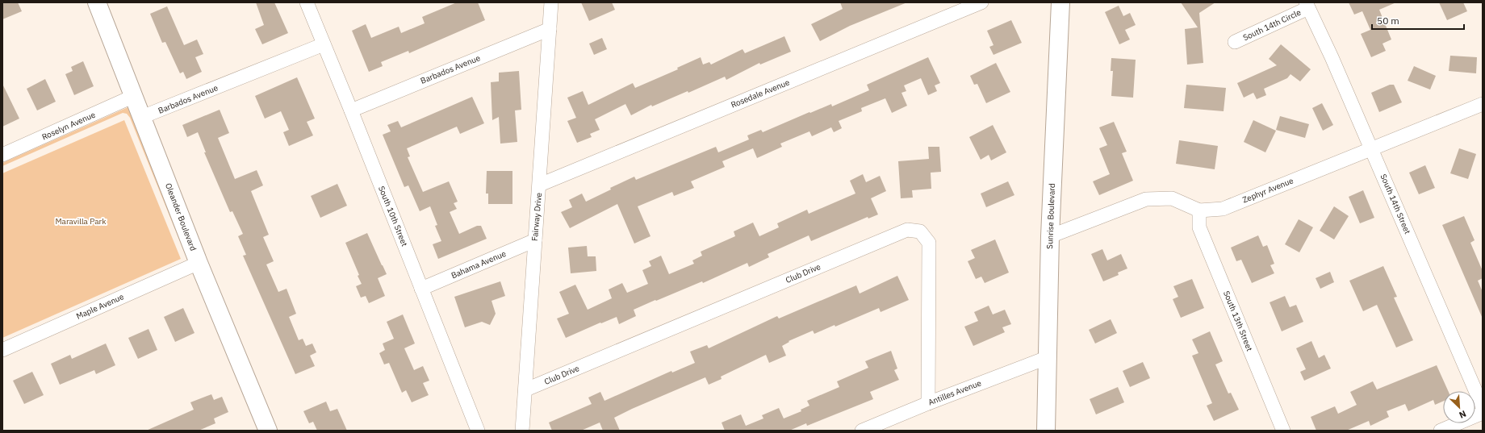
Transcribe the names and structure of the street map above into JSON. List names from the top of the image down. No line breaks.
{"streets":{"main road":["Sunrise Boulevard","Oleander Boulevard"],"street":["South 14th Circle","Barbados Avenue","Rosedale Avenue","Roselyn Avenue","Zephyr Avenue","South 14th Street","South 10th Street","Fairway Drive","Bahama Avenue","Club Drive","Maple Avenue","South 13th Street","Antilles Avenue"]},"crossings":[["South 14th Circle","South 14th Street"],["Barbados Avenue","South 10th Street"],["Barbados Avenue","Oleander Boulevard"],["Barbados Avenue","Fairway Drive"],["Rosedale Avenue","Fairway Drive"],["Roselyn Avenue","Oleander Boulevard"],["Zephyr Avenue","South 14th Street"],["Zephyr Avenue","Sunrise Boulevard"],["Zephyr Avenue","South 13th Street"],["South 10th Street","Bahama Avenue"],["Sunrise Boulevard","Antilles Avenue"],["Oleander Boulevard","Maple Avenue"],["Fairway Drive","Bahama Avenue"],["Fairway Drive","Club Drive"],["Club Drive","Antilles Avenue"]],"parks":["Maravilla Park"],"scale_bar":"50 m","north":"bottom right"}
